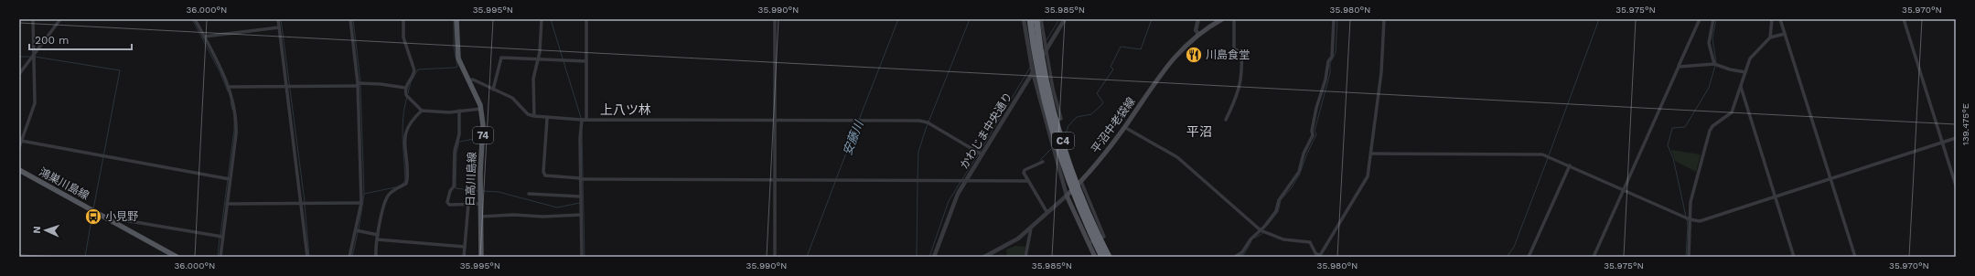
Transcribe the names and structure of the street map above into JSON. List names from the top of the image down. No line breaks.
{"streets":{"highway":["C4"],"main road":["平沼中老袋線","74","日高川島線","鴻巣川島線"],"street":["かわじま中央通り"]},"districts":["上八ツ林","平沼"],"water":["安藤川"],"places":{"restaurant":["川島食堂"],"bus stop":["小見野"]},"scale_bar":"200 m","north":"left","coordinates":["36.000°N","35.995°N","35.990°N","35.985°N","35.980°N","35.975°N","35.970°N","139.475°E"]}
